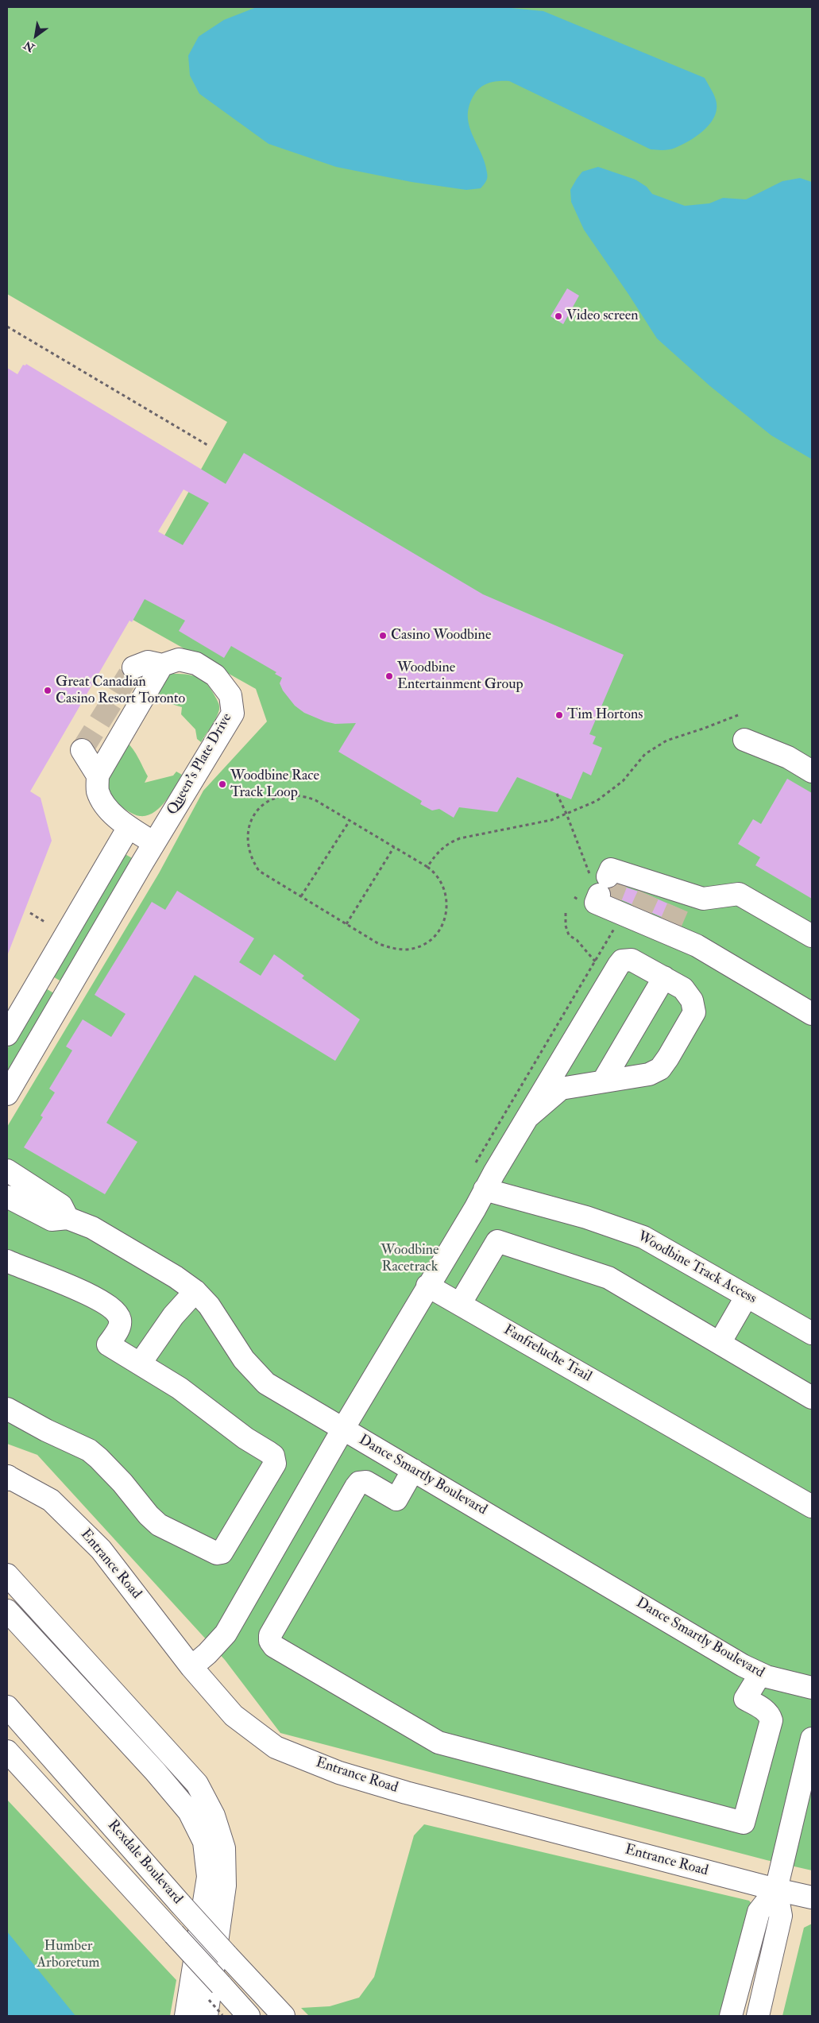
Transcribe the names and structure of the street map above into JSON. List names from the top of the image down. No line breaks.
{"streets":{"main road":["Queen's Plate Drive","Woodbine Track Access","Fanfreluche Trail","Dance Smartly Boulevard","Entrance Road","Rexdale Boulevard"]},"parks":["Woodbine Racetrack","Humber Arboretum"],"places":["Video screen","Casino Woodbine","Woodbine Entertainment Group","Great Canadian Casino Resort Toronto","Tim Hortons","Woodbine Race Track Loop"],"north":"bottom left"}
